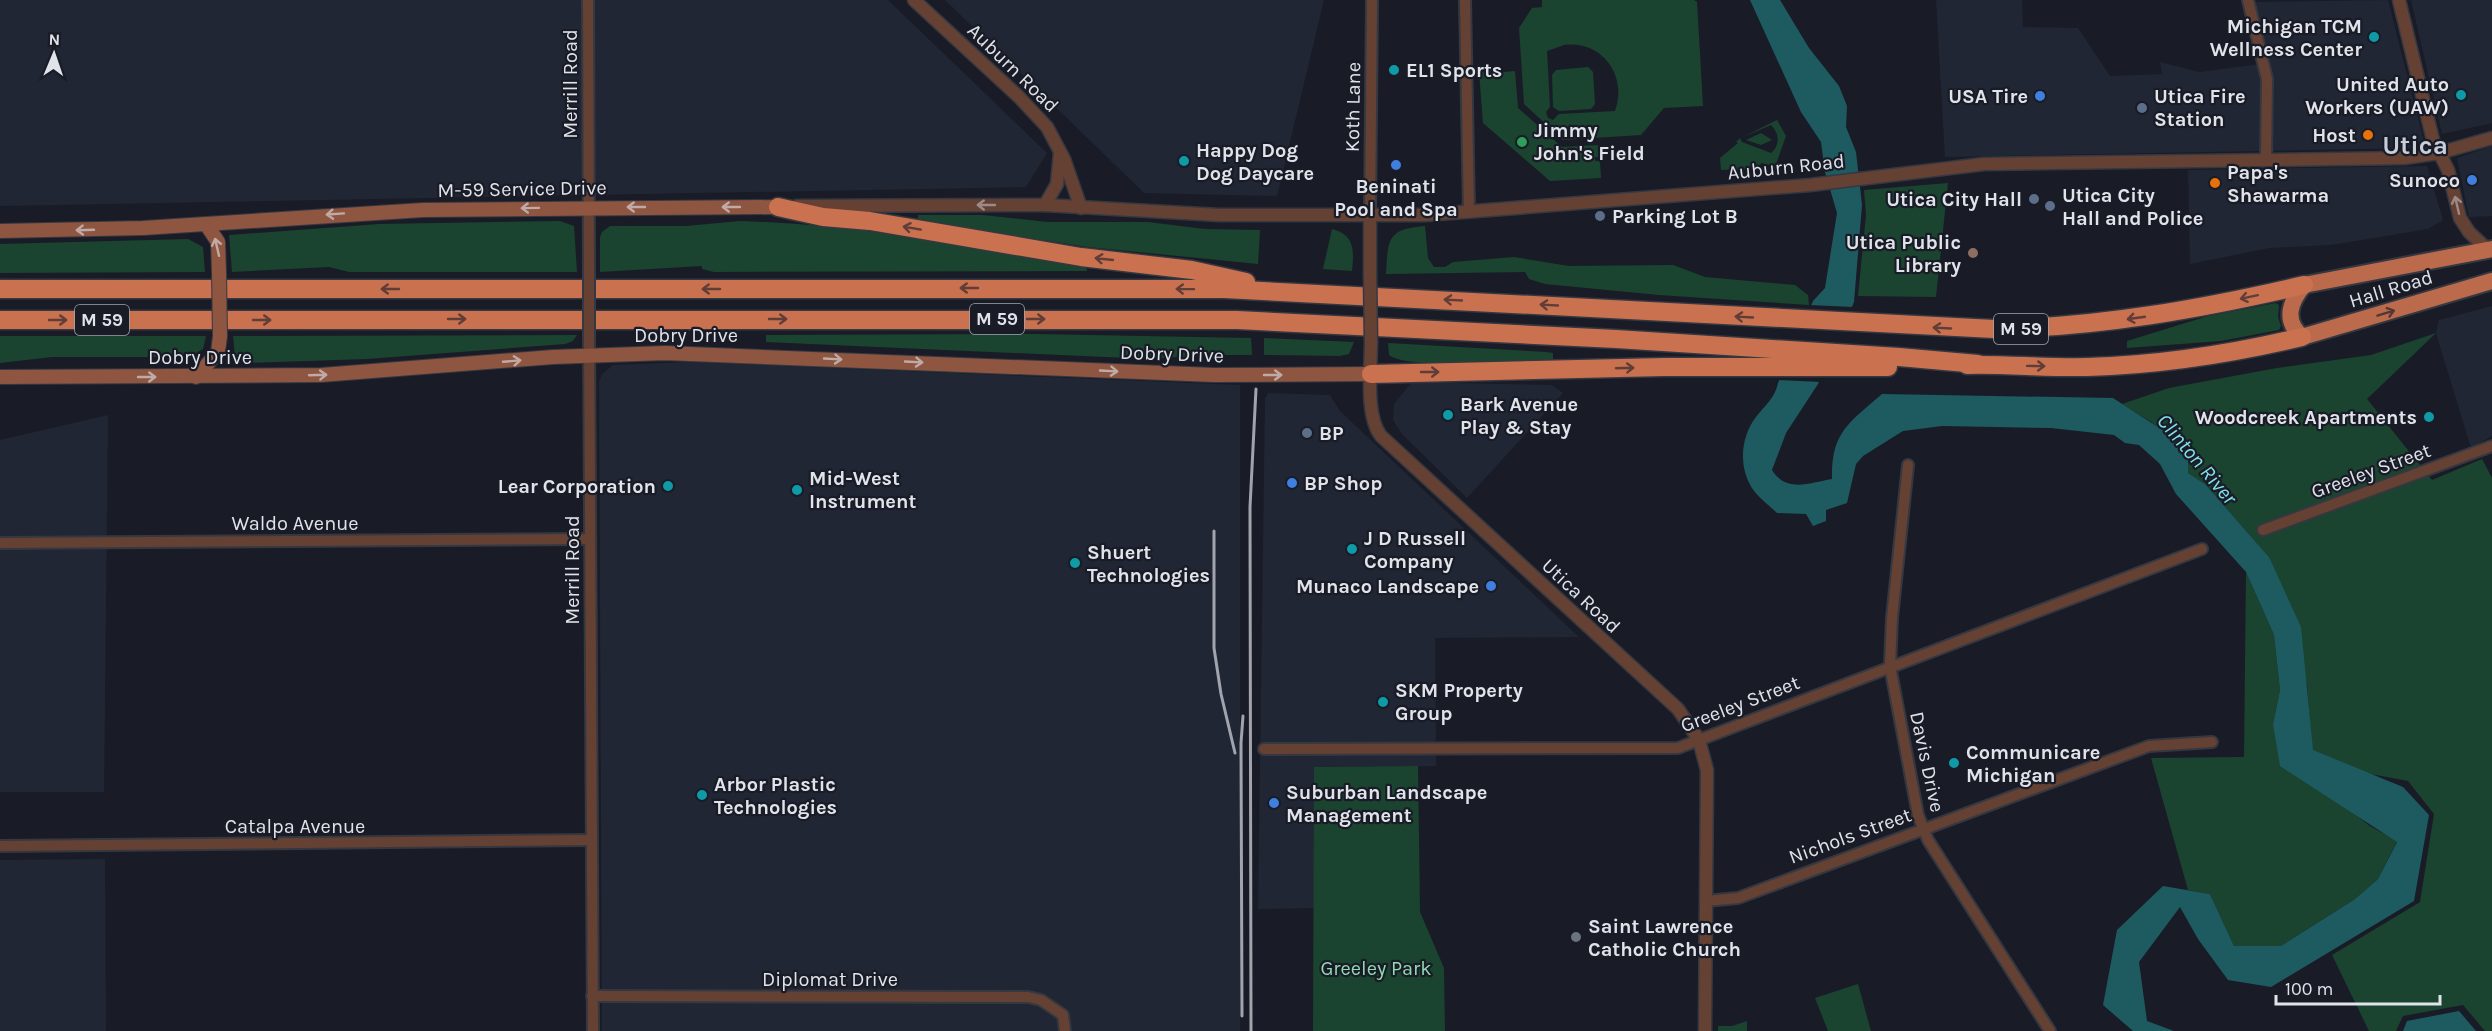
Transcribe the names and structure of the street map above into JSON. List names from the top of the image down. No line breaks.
{"streets":{"highway":["Hall Road","M 59"],"main road":["M-59 Service Drive","Dobry Drive"],"street":["Auburn Road","Merrill Road","Koth Lane","Greeley Street","Waldo Avenue","Utica Road","Davis Drive","Catalpa Avenue","Nichols Street","Diplomat Drive"]},"crossings":[["Auburn Road","Koth Lane"],["Auburn Road","M-59 Service Drive"],["Auburn Road","Utica Road"],["Merrill Road","M-59 Service Drive"],["Merrill Road","Dobry Drive"],["Merrill Road","Waldo Avenue"],["Merrill Road","Catalpa Avenue"],["Merrill Road","Diplomat Drive"],["Koth Lane","Utica Road"],["Hall Road","M 59"],["Dobry Drive","Utica Road"],["Greeley Street","Utica Road"],["Greeley Street","Davis Drive"],["Utica Road","Nichols Street"],["Davis Drive","Nichols Street"]],"one_way":["M-59 Service Drive","Dobry Drive"],"districts":["Utica"],"water":["Clinton River"],"parks":["Greeley Park"],"places":["Michigan TCM Wellness Center","EL1 Sports","United Auto Workers (UAW)","USA Tire","Utica Fire Station","Host","Jimmy John's Field","Happy Dog Dog Daycare","Beninati Pool and Spa","Sunoco","Papa's Shawarma","Utica City Hall","Utica City Hall and Police","Parking Lot B","Utica Public Library","Bark Avenue Play & Stay","Woodcreek Apartments","BP","BP Shop","Lear Corporation","Mid-West Instrument","J D Russell Company","Shuert Technologies","Munaco Landscape","SKM Property Group","Communicare Michigan","Arbor Plastic Technologies","Suburban Landscape Management","Saint Lawrence Catholic Church"],"scale_bar":"100 m","north":"top"}
